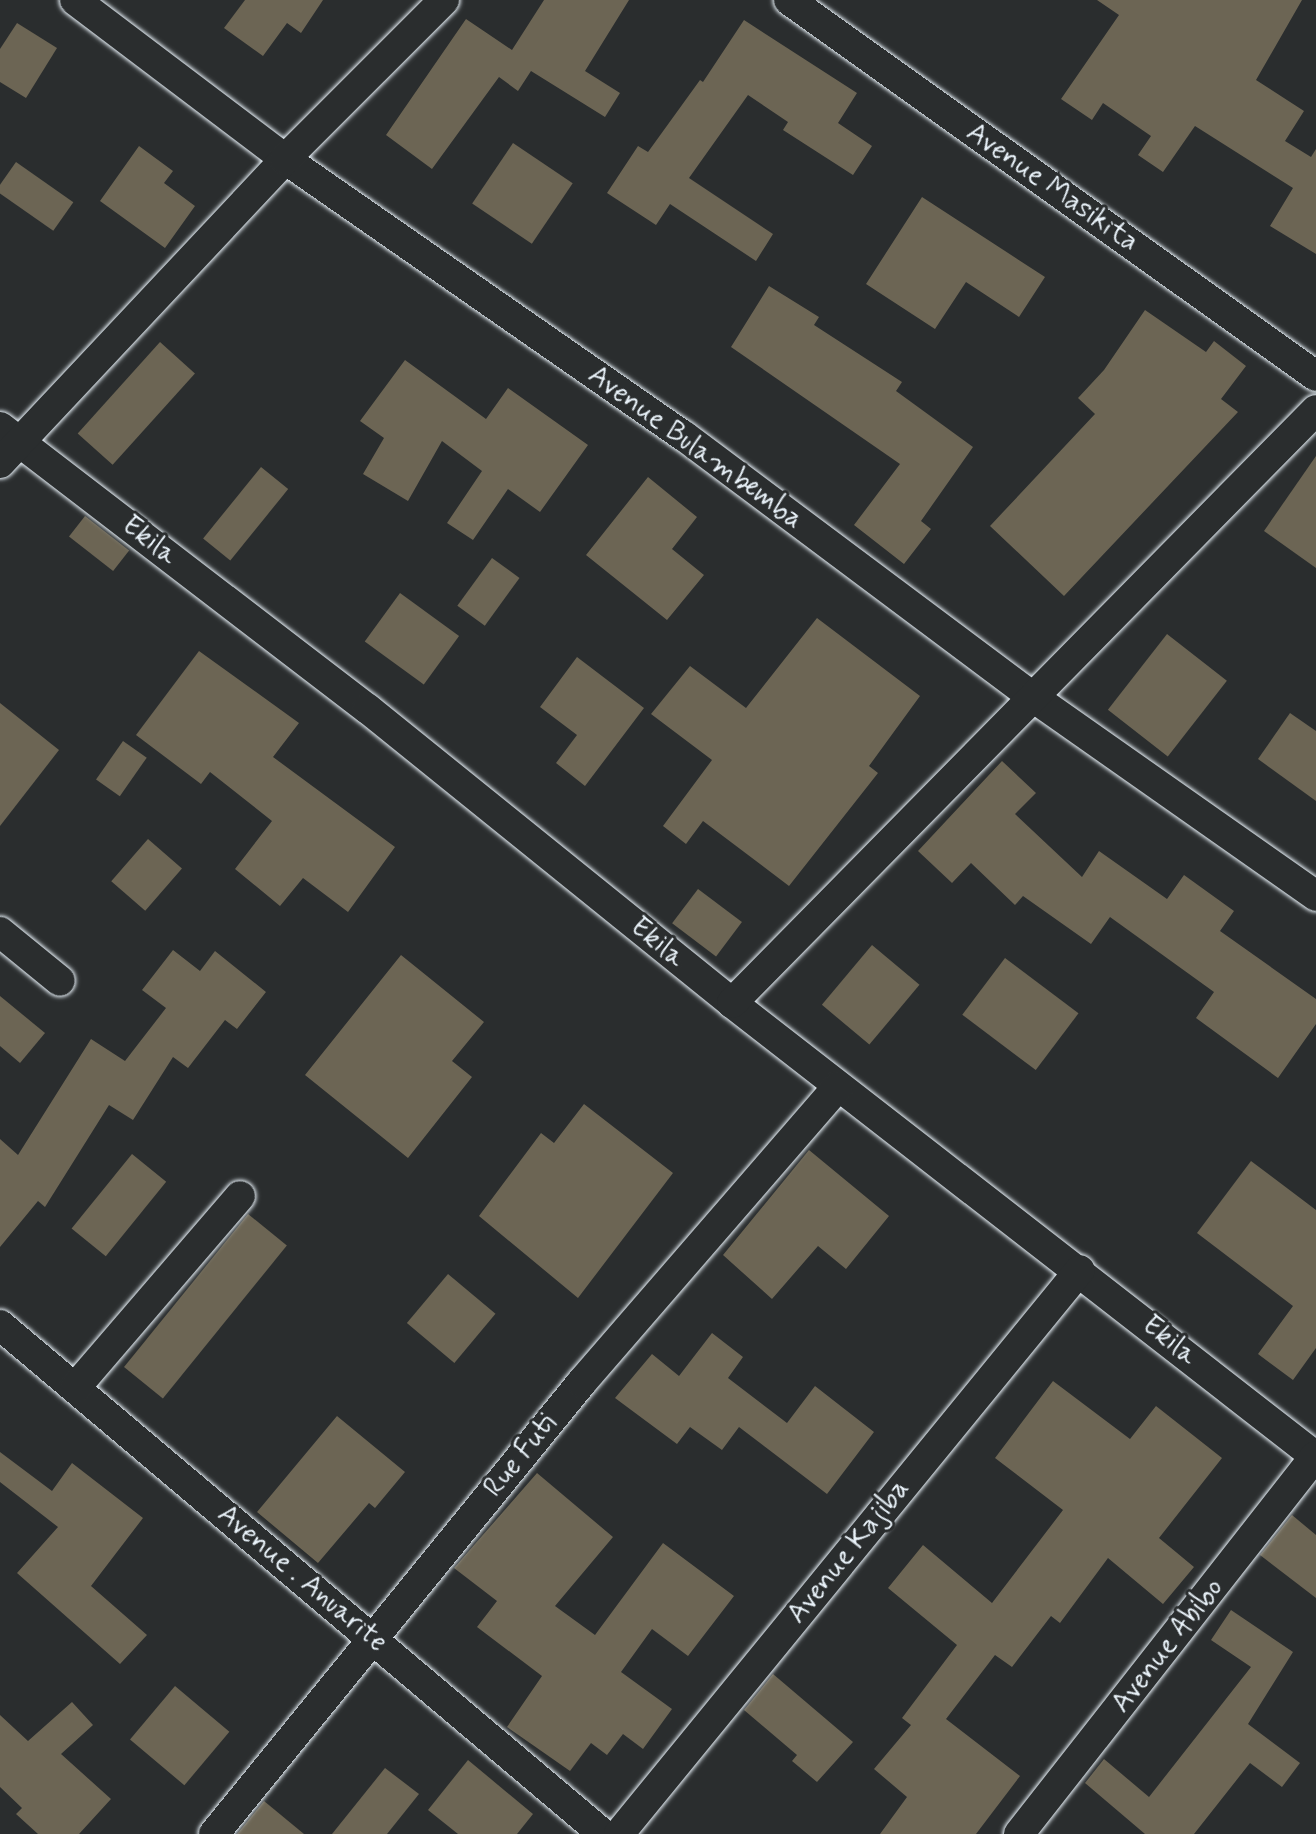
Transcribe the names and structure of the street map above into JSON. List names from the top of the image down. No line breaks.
{"streets":{"street":["Avenue Masikita","Avenue Bulambemba","Ekila","Rue Futi","Avenue Kajiba","Avenue . Anuarite","Avenue Abibo"]},"crossings":[["Ekila","Rue Futi"],["Ekila","Avenue Kajiba"],["Ekila","Avenue Abibo"],["Rue Futi","Avenue . Anuarite"]]}
